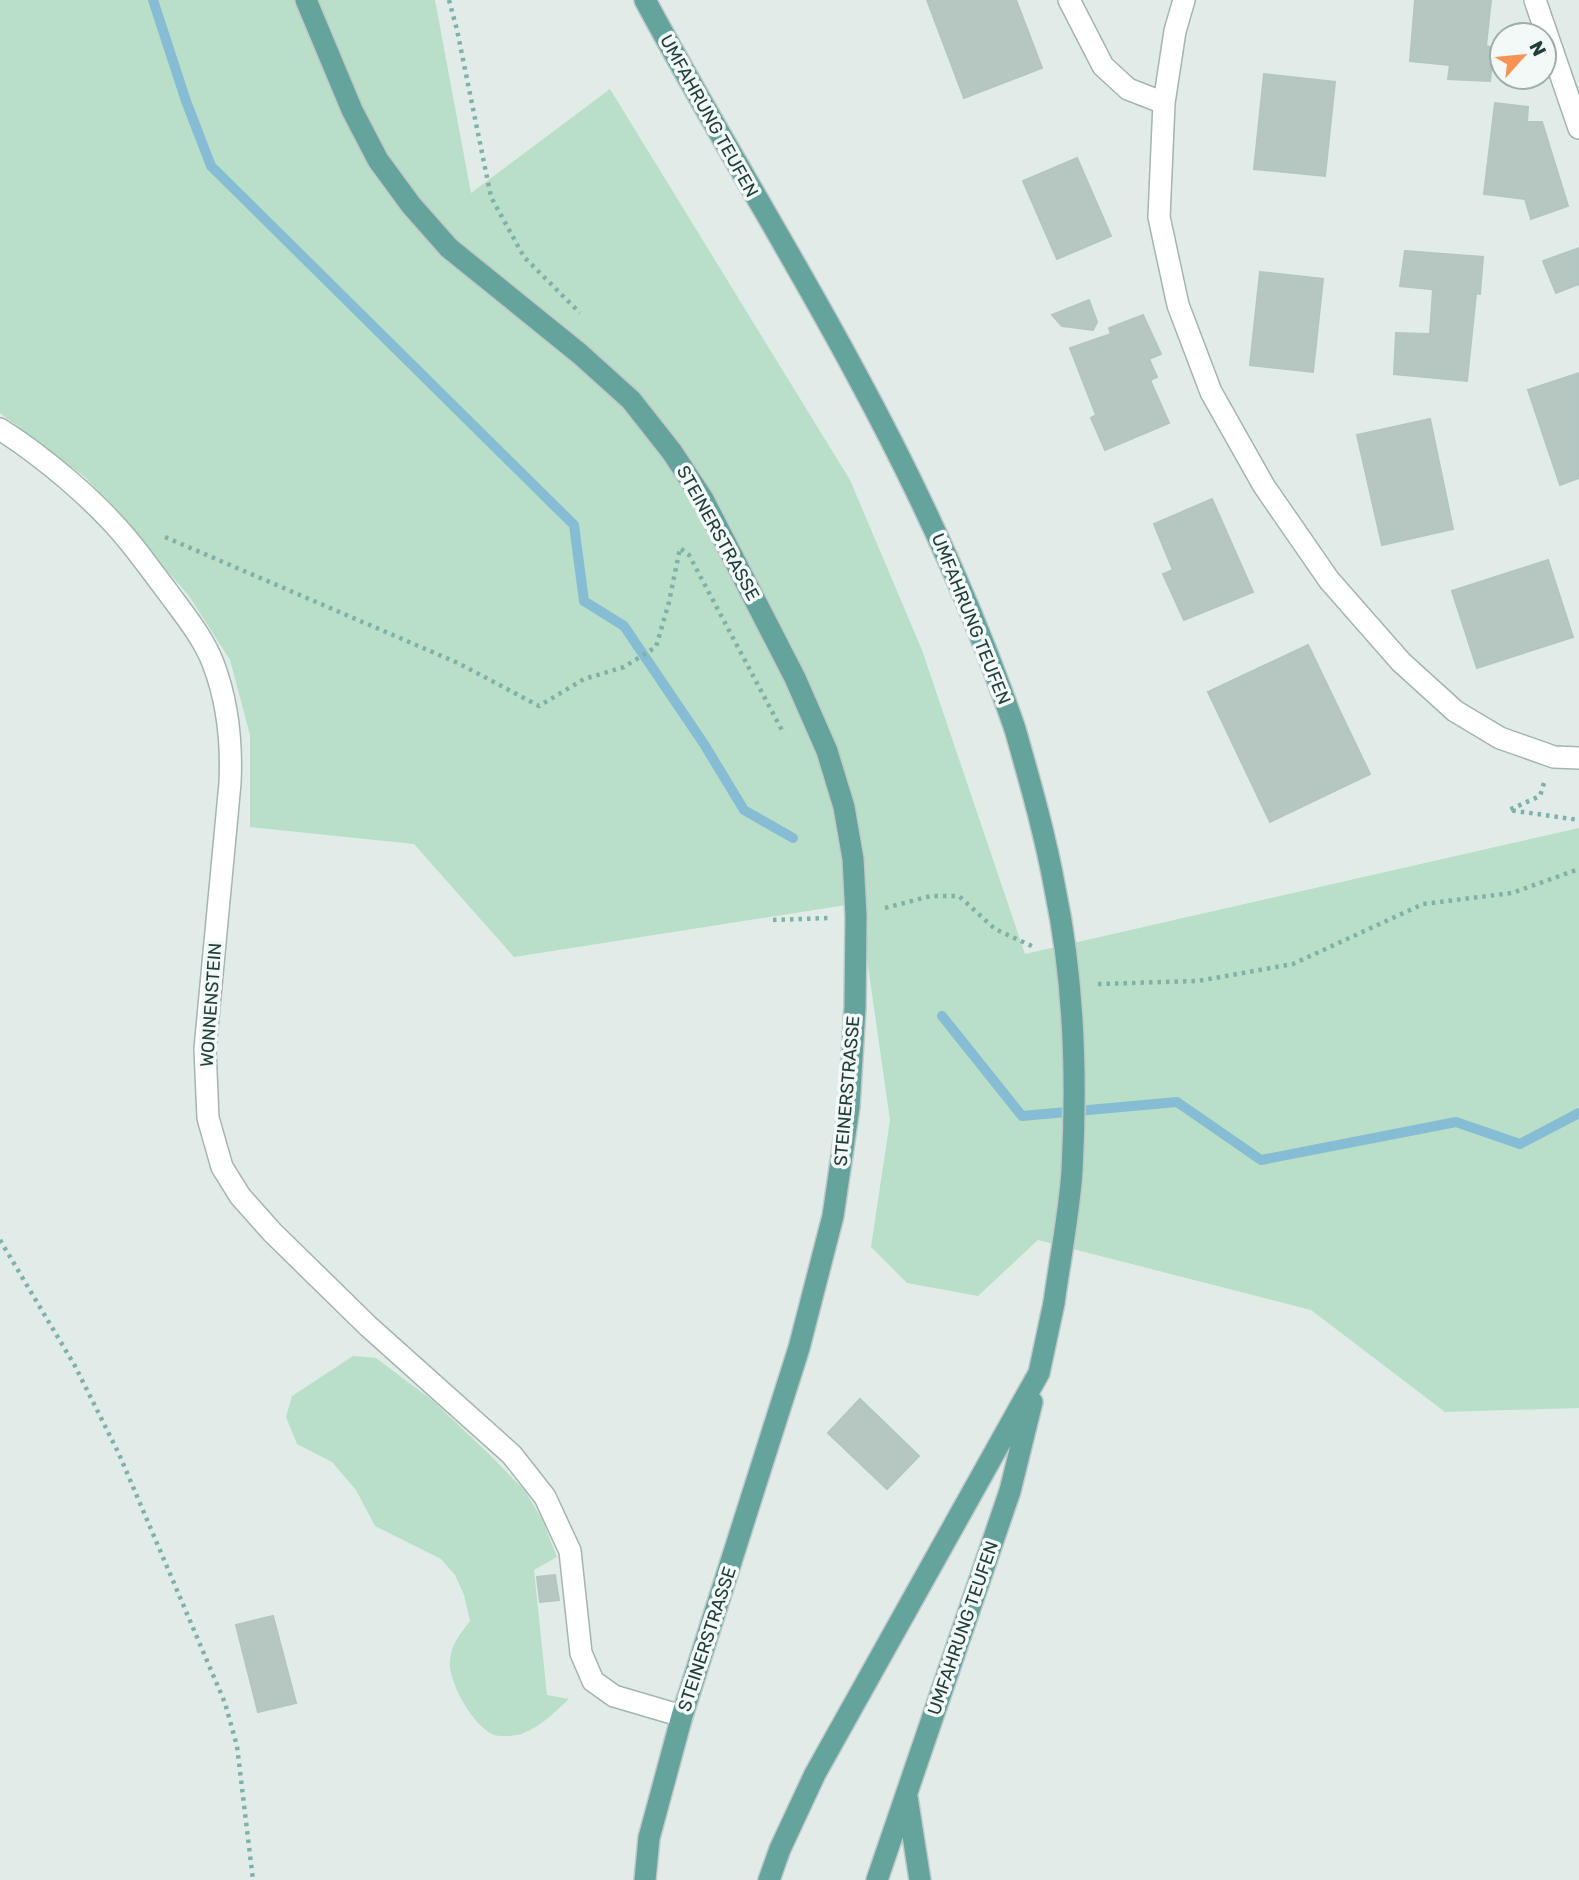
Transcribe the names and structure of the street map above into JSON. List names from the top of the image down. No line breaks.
{"streets":{"main road":["UMFAHRUNG TEUFEN","STEINERSTRASSE"],"street":["WONNENSTEIN"]},"crossings":[["STEINERSTRASSE","WONNENSTEIN"]],"north":"top right"}
